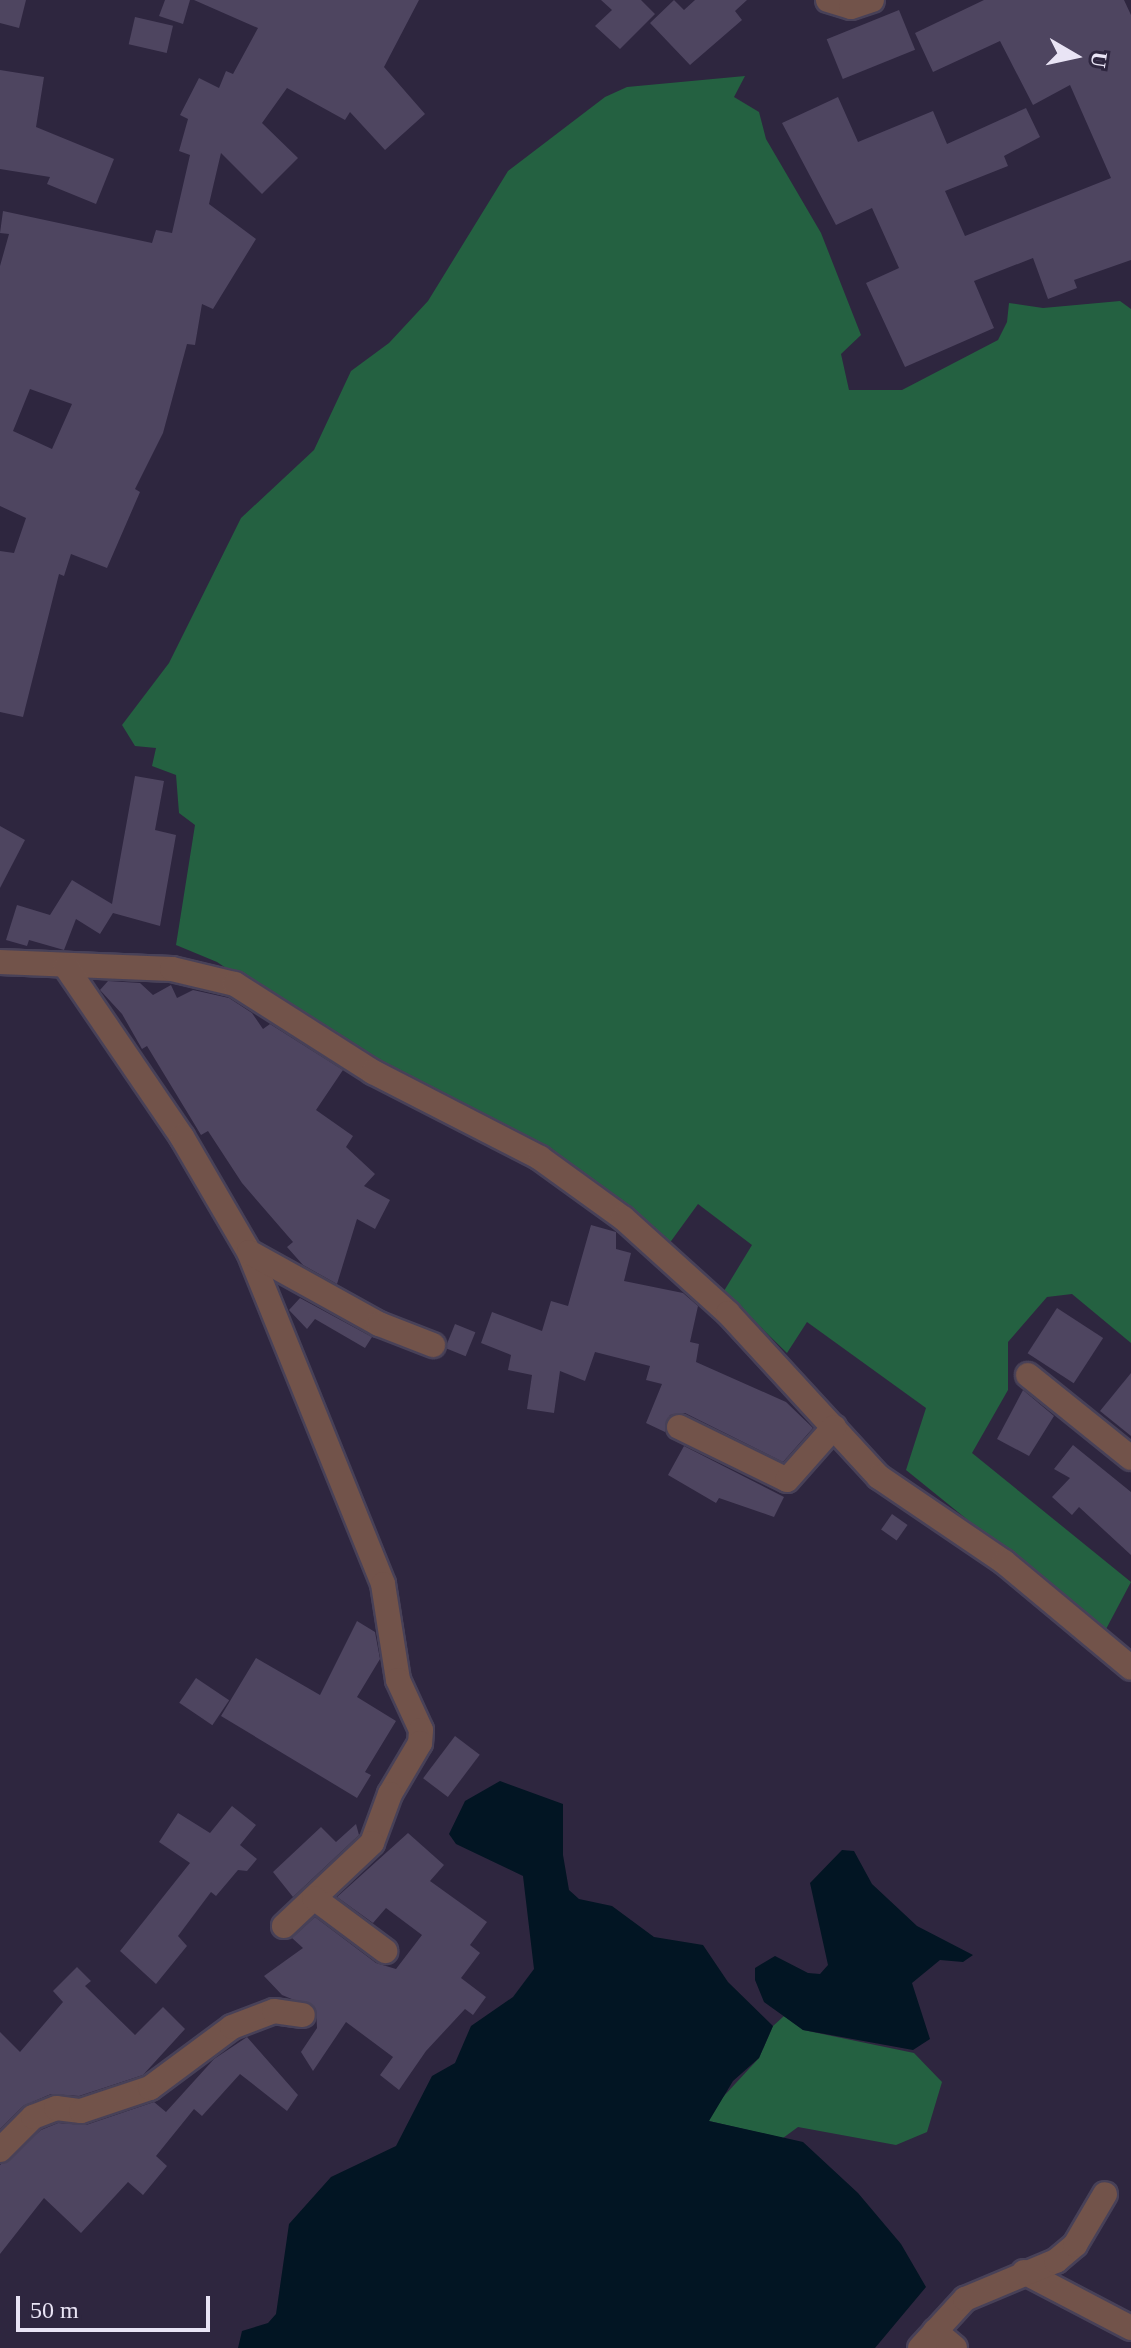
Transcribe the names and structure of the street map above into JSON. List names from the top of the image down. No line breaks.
{"scale_bar":"50 m","north":"right"}
